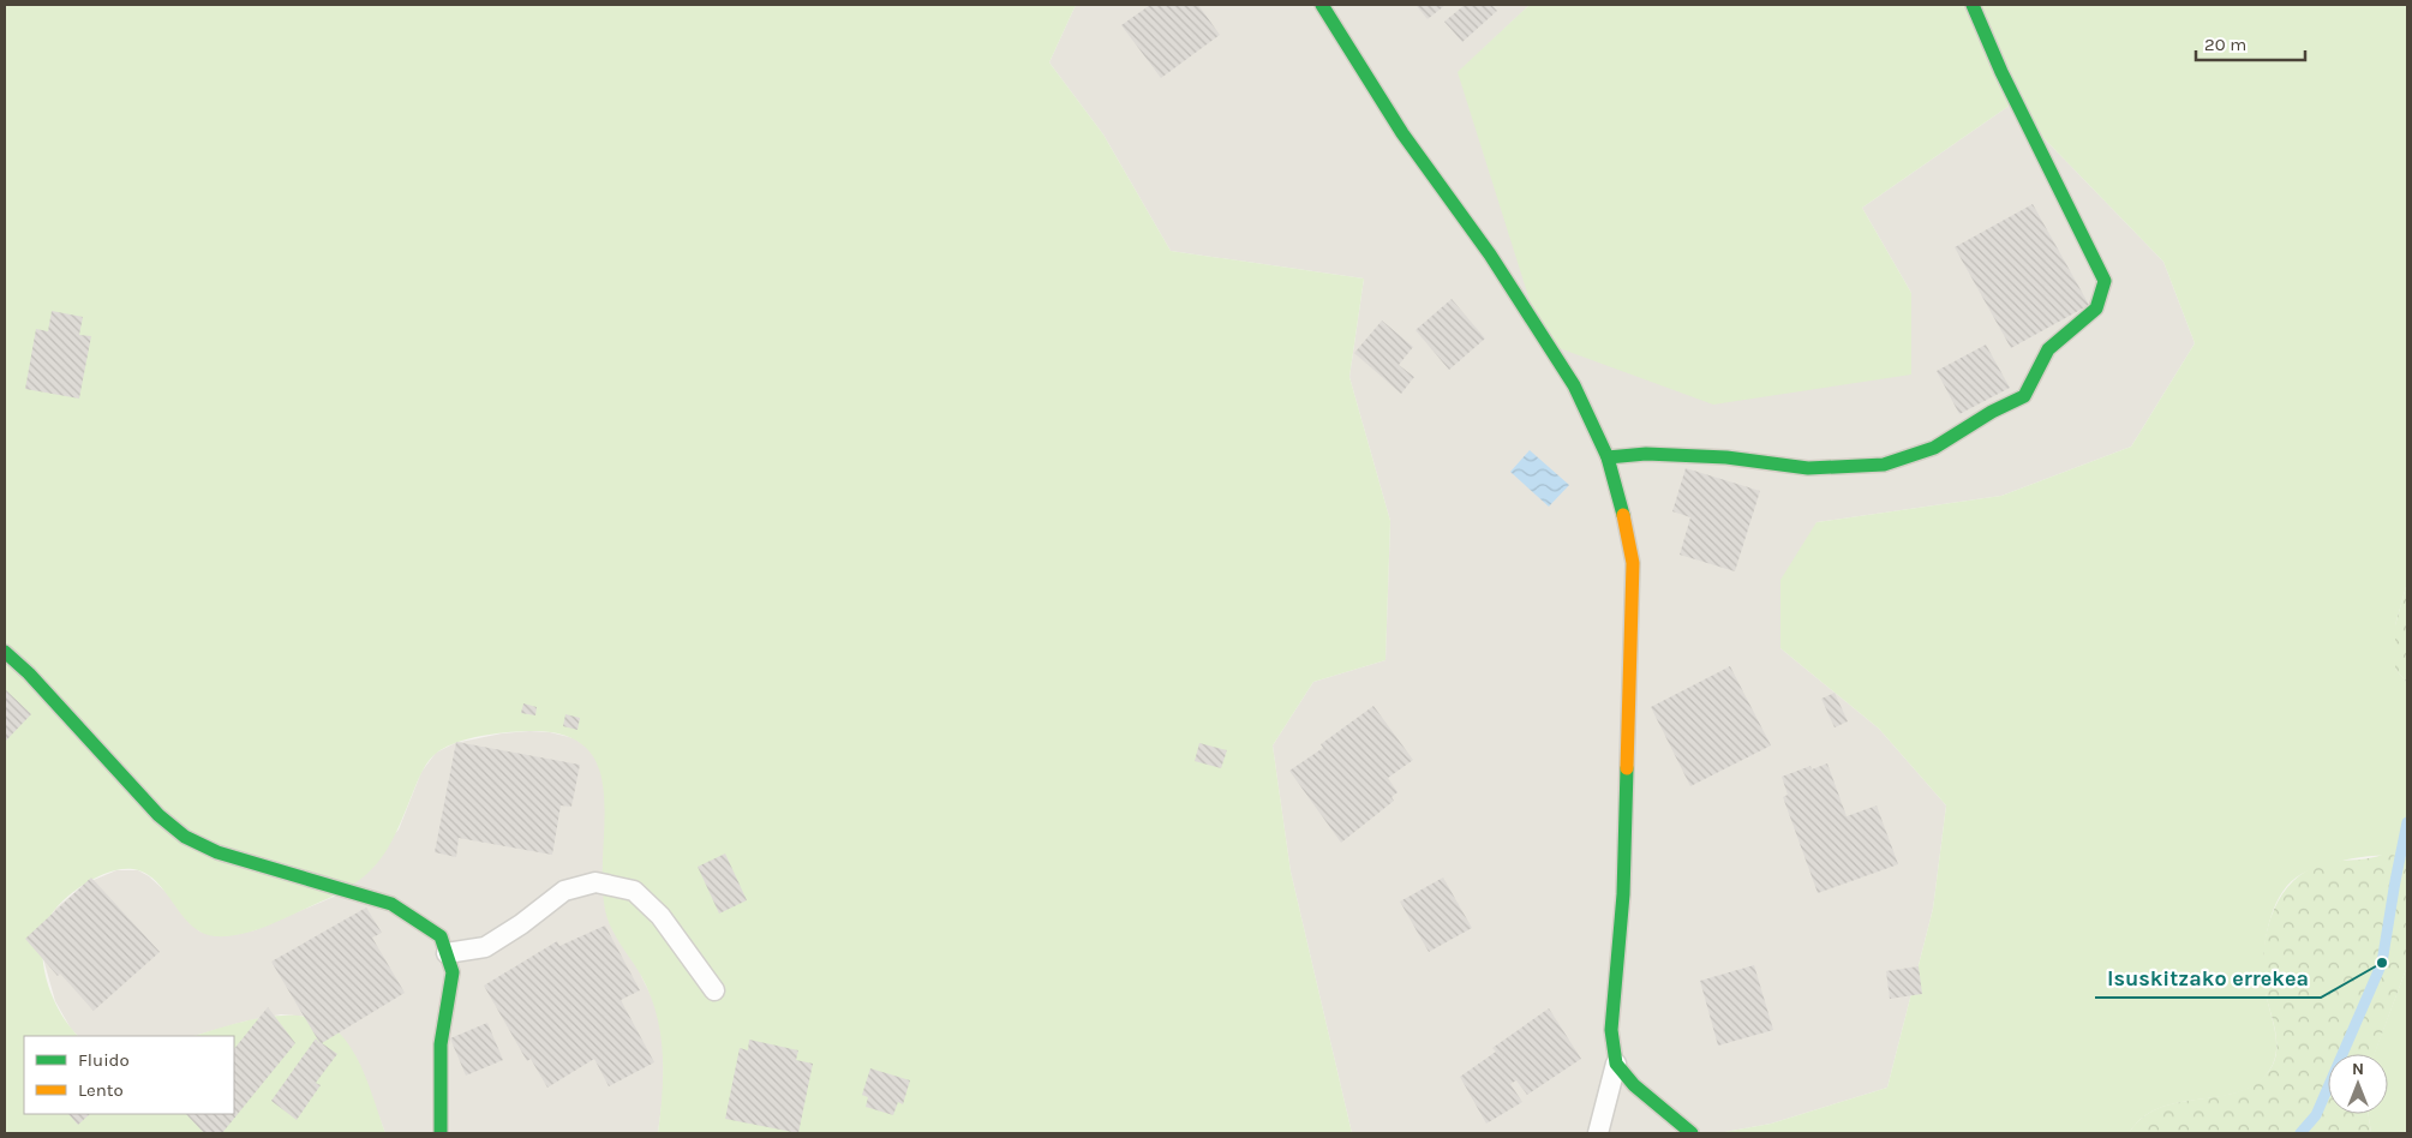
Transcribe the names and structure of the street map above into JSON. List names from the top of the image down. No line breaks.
{"places":["Isuskitzako errekea"],"legend":["Fluido","Lento"],"scale_bar":"20 m","north":"top"}
